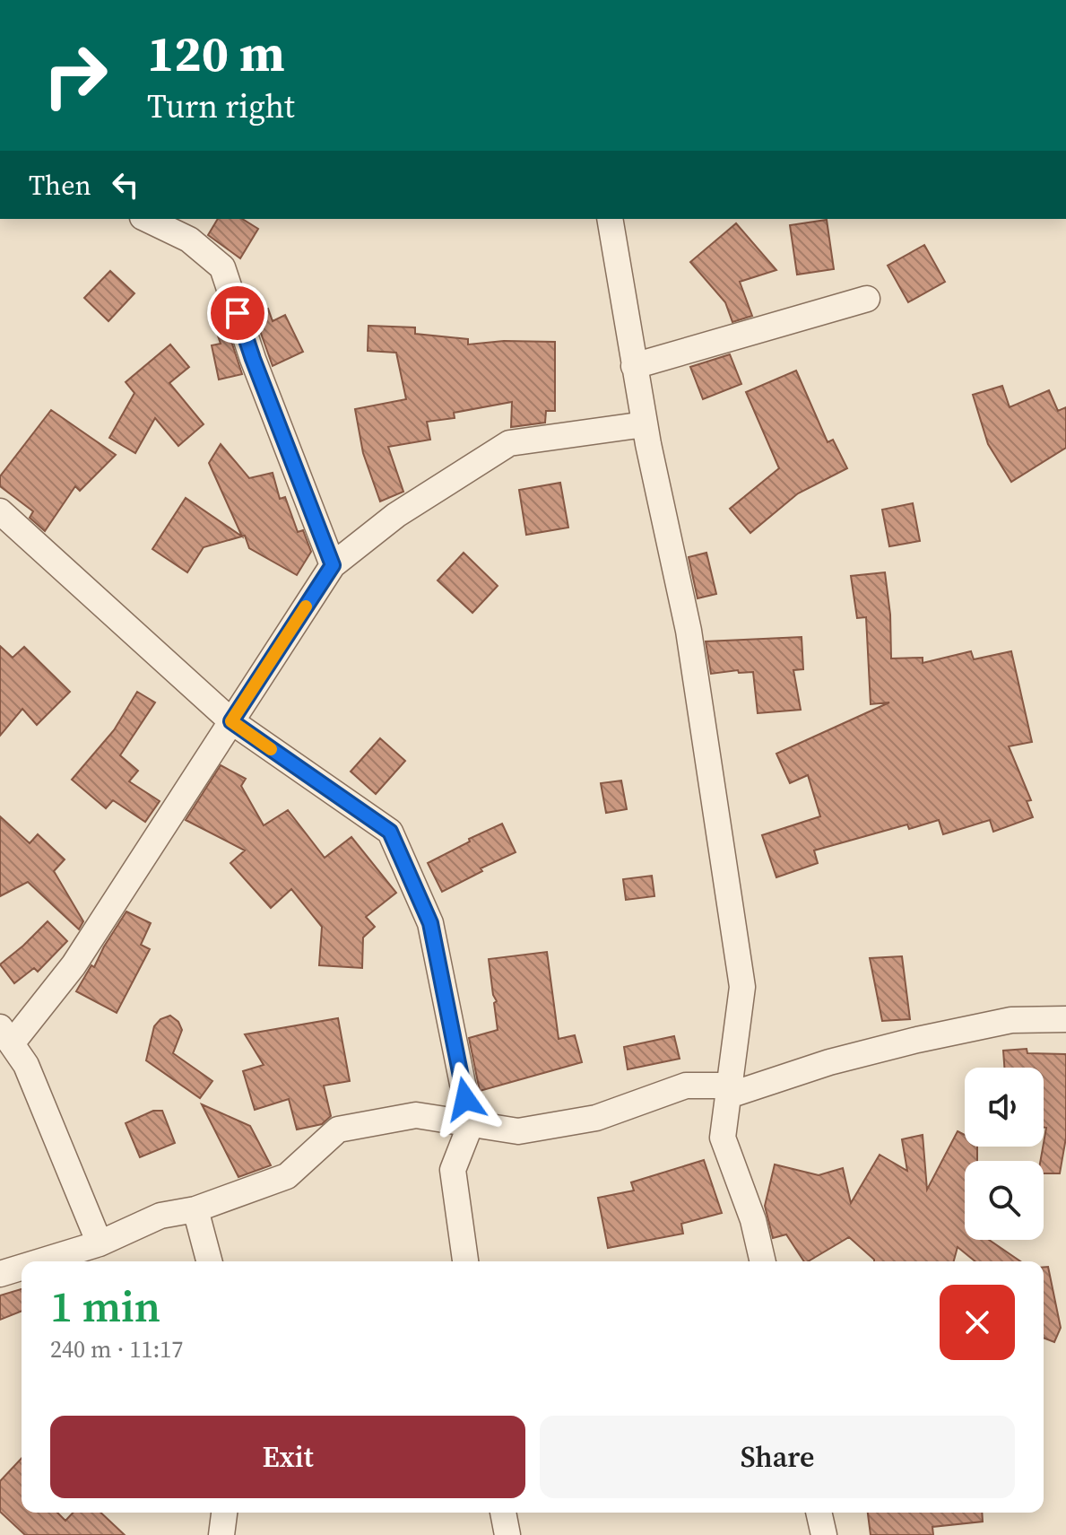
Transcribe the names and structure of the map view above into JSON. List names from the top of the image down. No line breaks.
{"page":{"turn":["120 m","Turn right"],"then":"Then","heading":["1 min","240 m · 11:17"],"buttons":["Exit","Share"]}}
